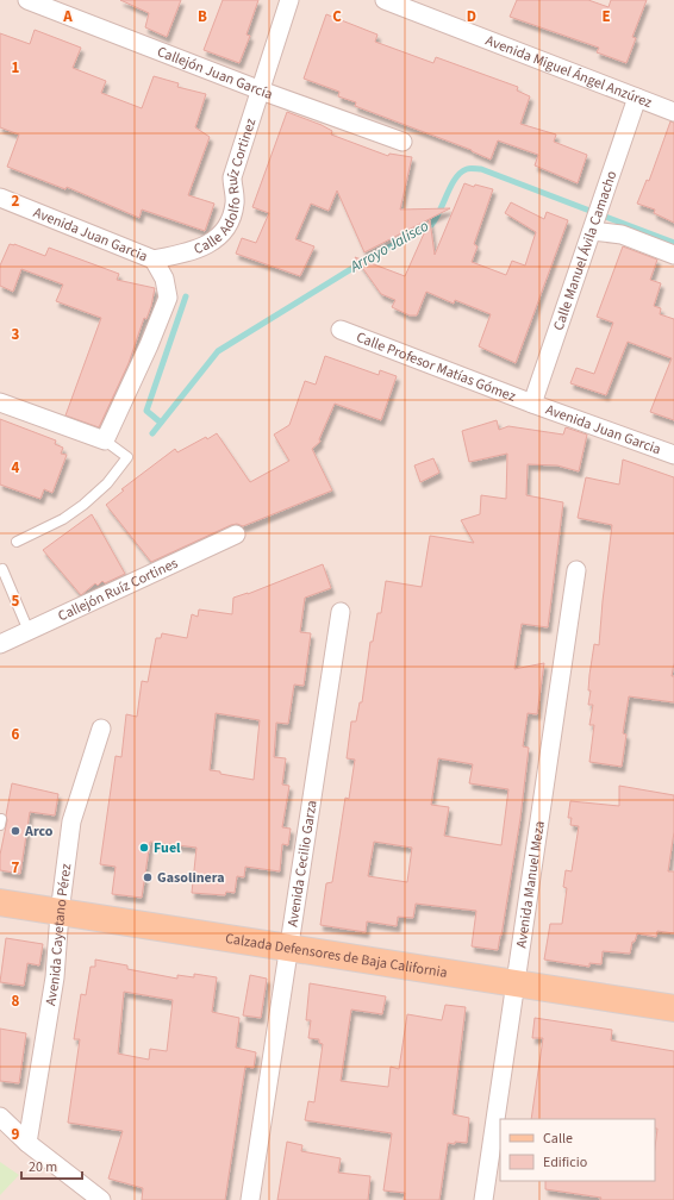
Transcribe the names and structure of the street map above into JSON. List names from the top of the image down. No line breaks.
{"streets":{"main road":["Calzada Defensores de Baja California"],"street":["Avenida Miguel Ángel Anzúrez","Callejón Juan García","Calle Adolfo Ruíz Cortinez","Avenida Juan Garcia","Calle Manuel Ávila Camacho","Calle Profesor Matías Gómez","Callejón Ruíz Cortines","Avenida Cecilio Garza","Avenida Manuel Meza","Avenida Cayetano Pérez"]},"crossings":[["Avenida Miguel Ángel Anzúrez","Calle Manuel Ávila Camacho"],["Callejón Juan García","Calle Adolfo Ruíz Cortinez"],["Calle Adolfo Ruíz Cortinez","Avenida Juan Garcia"],["Avenida Juan Garcia","Calle Manuel Ávila Camacho"],["Avenida Juan Garcia","Calle Profesor Matías Gómez"],["Calle Manuel Ávila Camacho","Calle Profesor Matías Gómez"],["Avenida Cecilio Garza","Calzada Defensores de Baja California"],["Avenida Manuel Meza","Calzada Defensores de Baja California"],["Avenida Cayetano Pérez","Calzada Defensores de Baja California"]],"water":["Arroyo Jalisco"],"places":["Arco","Fuel","Gasolinera"],"legend":["Calle","Edificio"],"scale_bar":"20 m","grid":{"columns":["A","B","C","D","E"],"rows":["1","2","3","4","5","6","7","8","9"]}}
